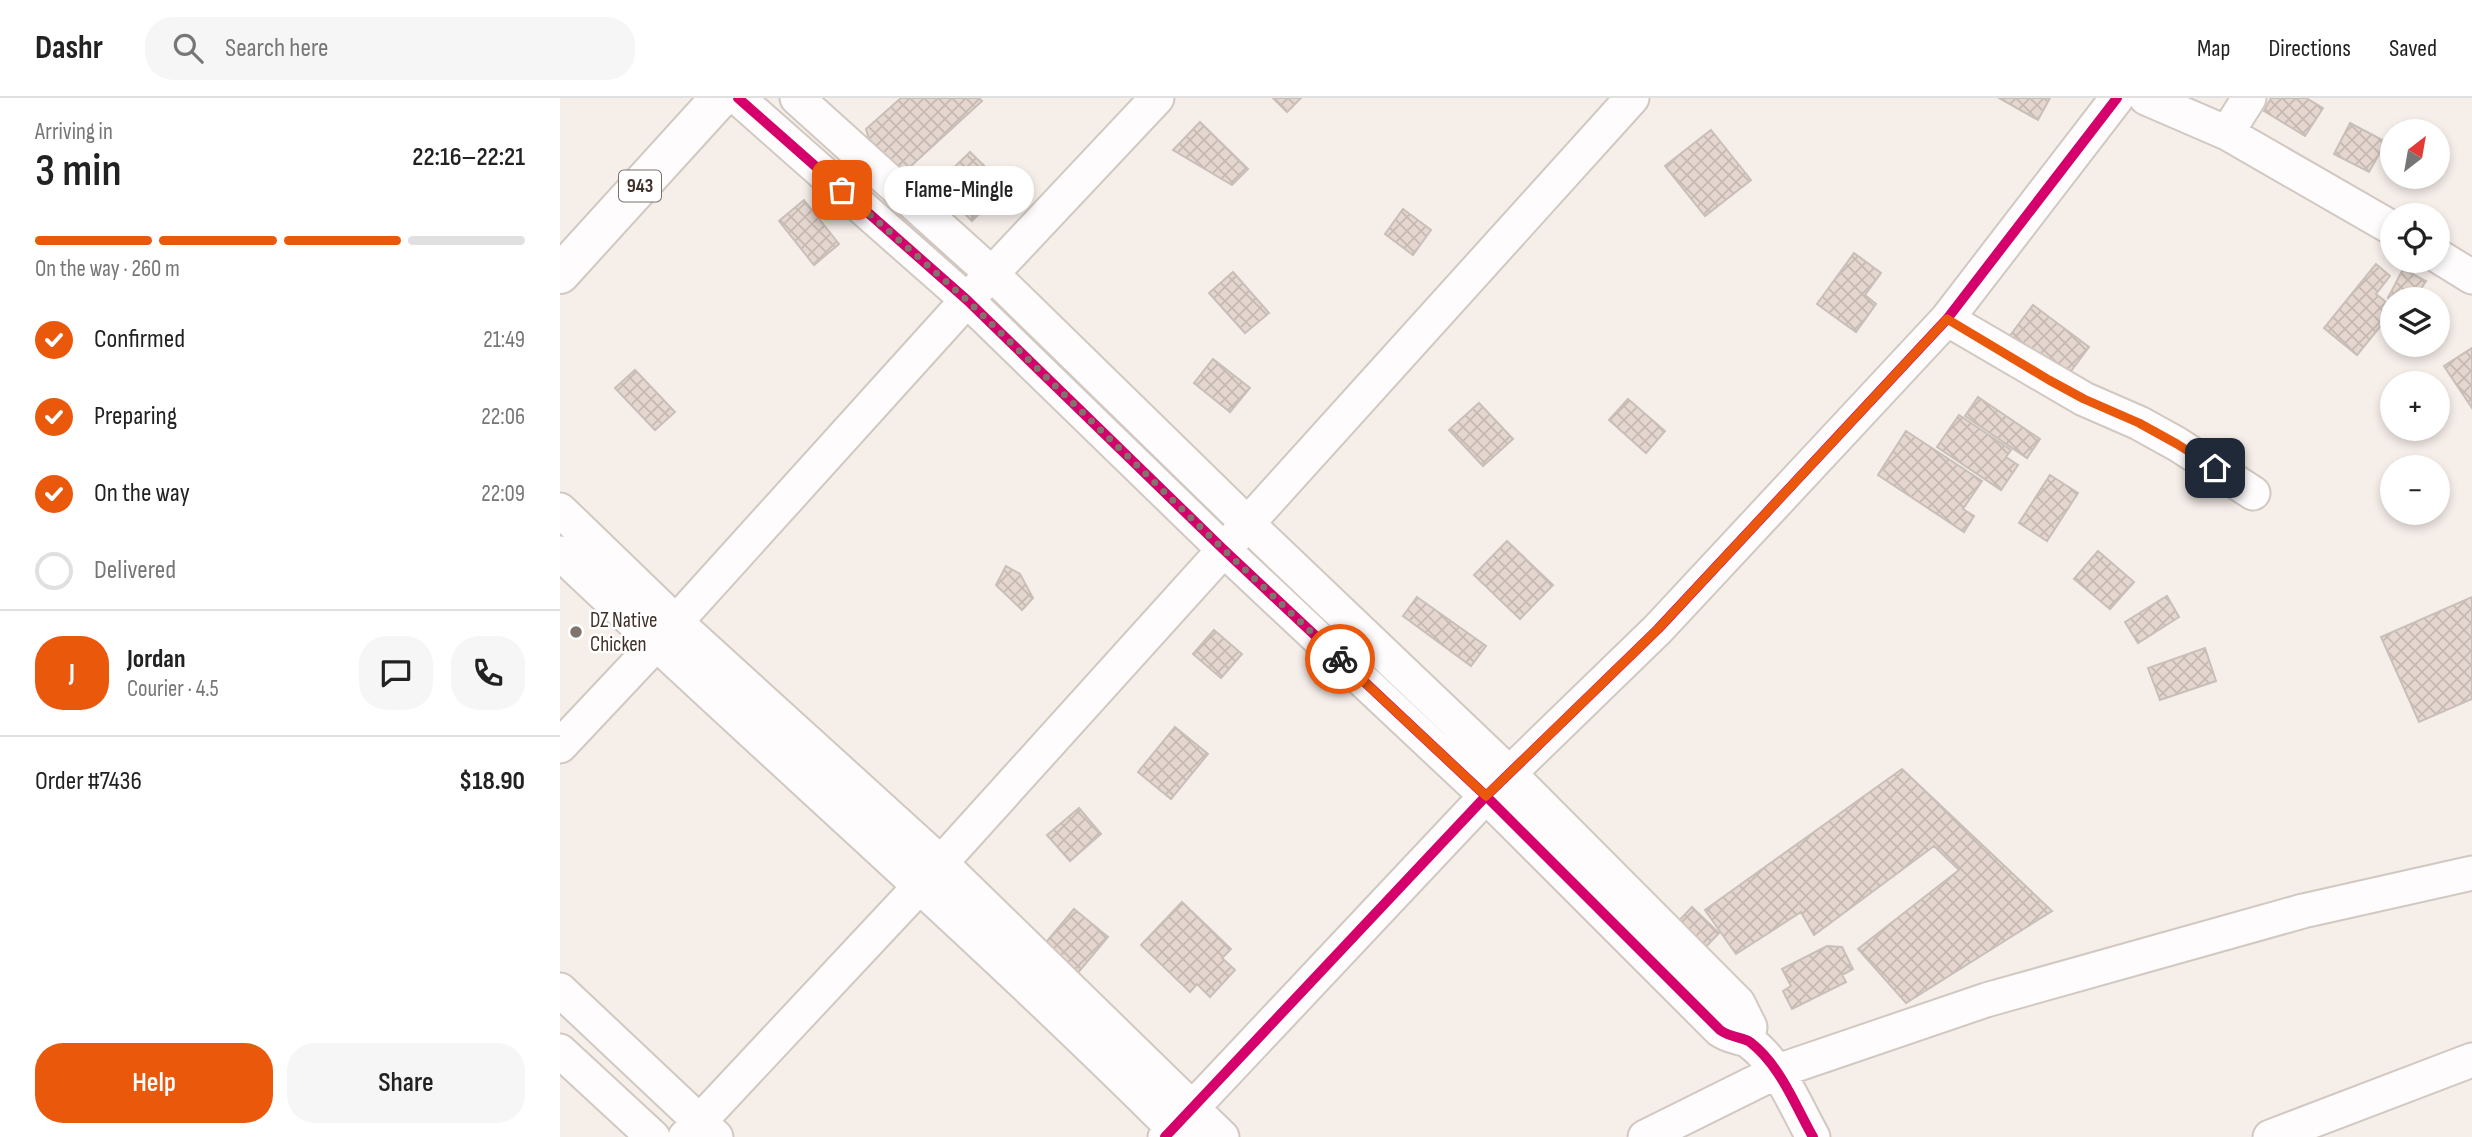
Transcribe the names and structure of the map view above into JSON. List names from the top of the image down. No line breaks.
{"streets":{"highway":["943"]},"places":["Flame-Mingle","DZ Native Chicken"],"north":"top right","page":{"header":"Dashr","search":"Search here","nav":["Map","Directions","Saved"],"heading":["3 min","Arriving in","22:16–22:21"],"panel":["Jordan","Courier · 4.5","Order #7436","$18.90"],"map_buttons":["+","−"],"bubble":"Flame-Mingle","bar":"On the way · 260 m","list":[["Confirmed","21:49"],["Preparing","22:06"],["On the way","22:09"],"Delivered"],"round":"J","buttons":["Help","Share"]}}
